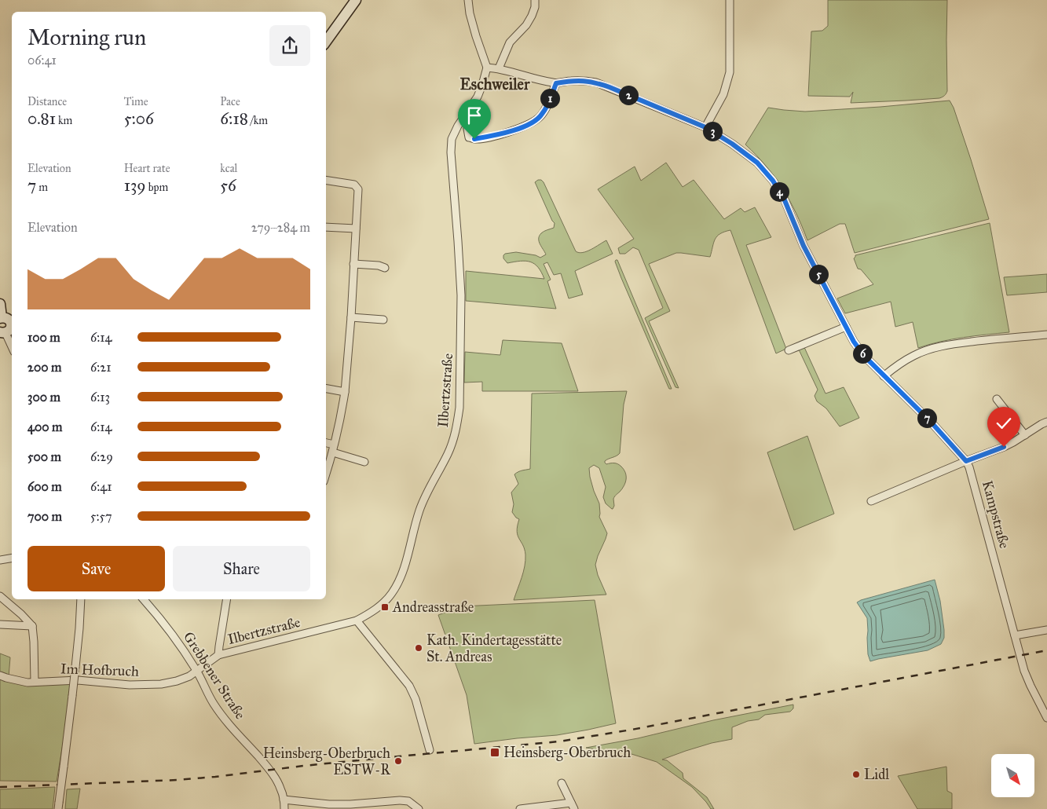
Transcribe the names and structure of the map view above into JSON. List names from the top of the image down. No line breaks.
{"streets":{"street":["Ilbertzstraße","Kampstraße","Im Hofbruch","Grebbener Straße"]},"crossings":[["Ilbertzstraße","Im Hofbruch"],["Im Hofbruch","Grebbener Straße"]],"districts":["Eschweiler"],"places":{"transit":["Andreasstraße","Heinsberg-Oberbruch"],"other":["Kath. Kindertagesstätte St. Andreas","Heinsberg-Oberbruch ESTW-R","Lidl"]},"north":"bottom right","page":{"heading":["Morning run","06:41"],"stats":[["Distance","0.81 km"],["Time","5:06"],["Pace","6:18 /km"],["Elevation","7 m"],["Heart rate","139 bpm"],["kcal","56"]],"pins":["2","1","3","4","5","6","7"],"chart":["Elevation","279–284 m"],"list":[{"name":"100 m","note":"6:14"},{"name":"200 m","note":"6:21"},{"name":"300 m","note":"6:13"},{"name":"400 m","note":"6:14"},{"name":"500 m","note":"6:29"},{"name":"600 m","note":"6:41"},{"name":"700 m","note":"5:57"}],"buttons":["Save","Share"]}}
